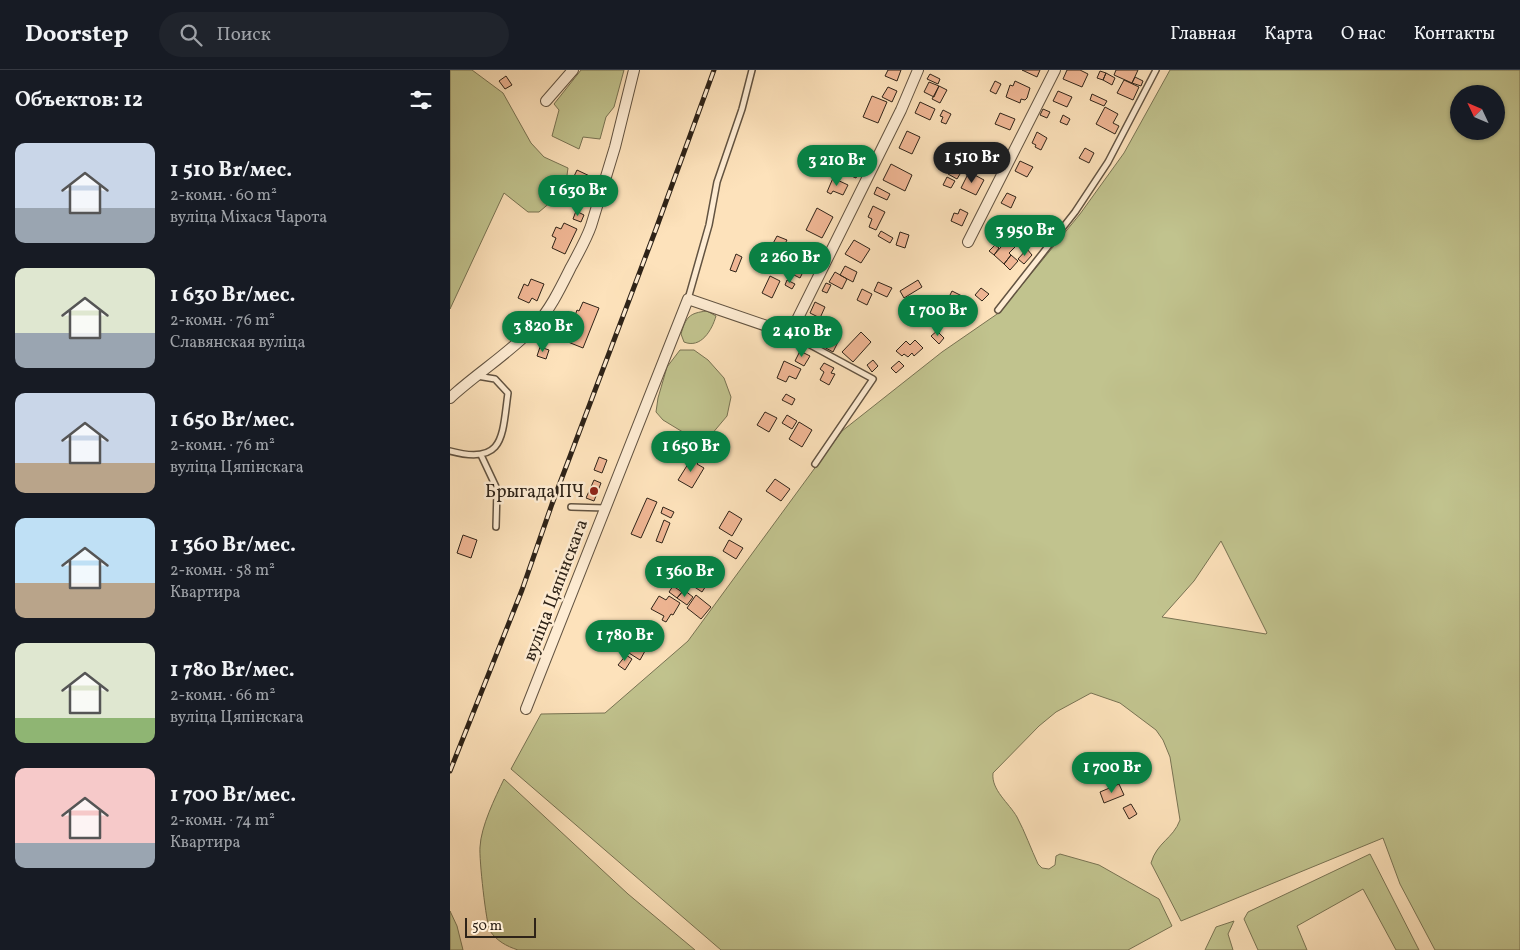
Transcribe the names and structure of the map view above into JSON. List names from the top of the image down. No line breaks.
{"streets":{"street":["вуліца Цяпінскага"]},"places":["Брыгада ПЧ"],"scale_bar":"50 m","north":"top left","page":{"header":"Doorstep","search":"Поиск","nav":["Главная","Карта","О нас","Контакты"],"heading":"Объектов: 12","list":[{"name":"1 510 Br/мес.","note":"2-комн. · 60 m² · вуліца Міхася Чарота"},{"name":"1 630 Br/мес.","note":"2-комн. · 76 m² · Славянская вуліца"},{"name":"1 650 Br/мес.","note":"2-комн. · 76 m² · вуліца Цяпінскага"},{"name":"1 360 Br/мес.","note":"2-комн. · 58 m² · Квартира"},{"name":"1 780 Br/мес.","note":"2-комн. · 66 m² · вуліца Цяпінскага"},{"name":"1 700 Br/мес.","note":"2-комн. · 74 m² · Квартира"}],"price":["1 510 Br","3 210 Br","1 630 Br","3 950 Br","2 260 Br","1 700 Br","3 820 Br","2 410 Br","1 650 Br","1 360 Br","1 780 Br","1 700 Br"],"scale":"50 m"}}
